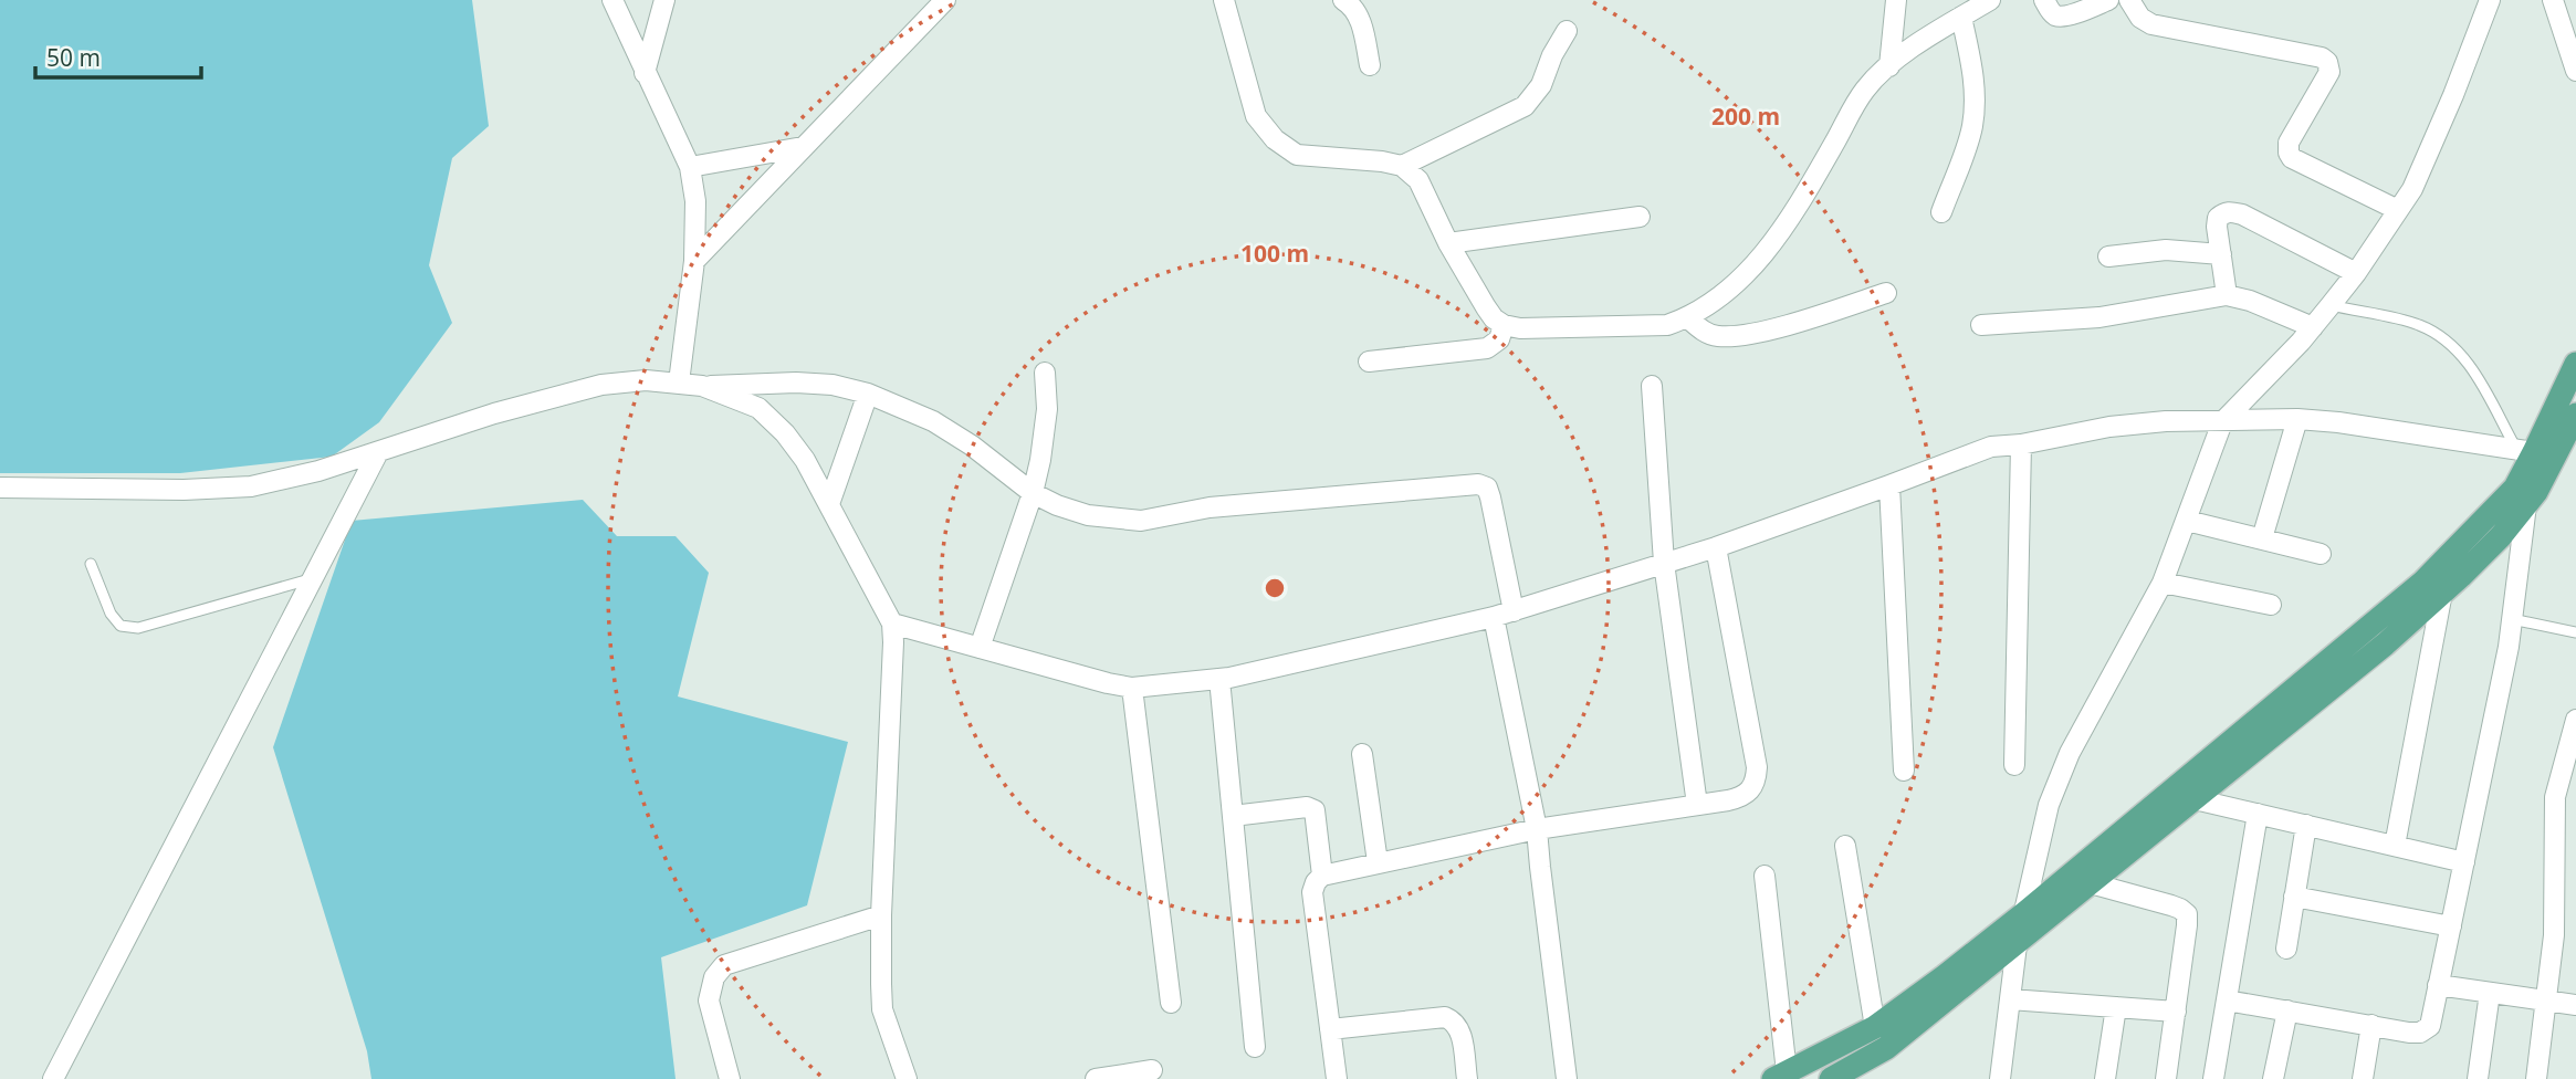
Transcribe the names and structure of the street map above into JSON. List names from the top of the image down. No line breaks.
{"scale_bar":"50 m","rings":["200 m","100 m"]}
